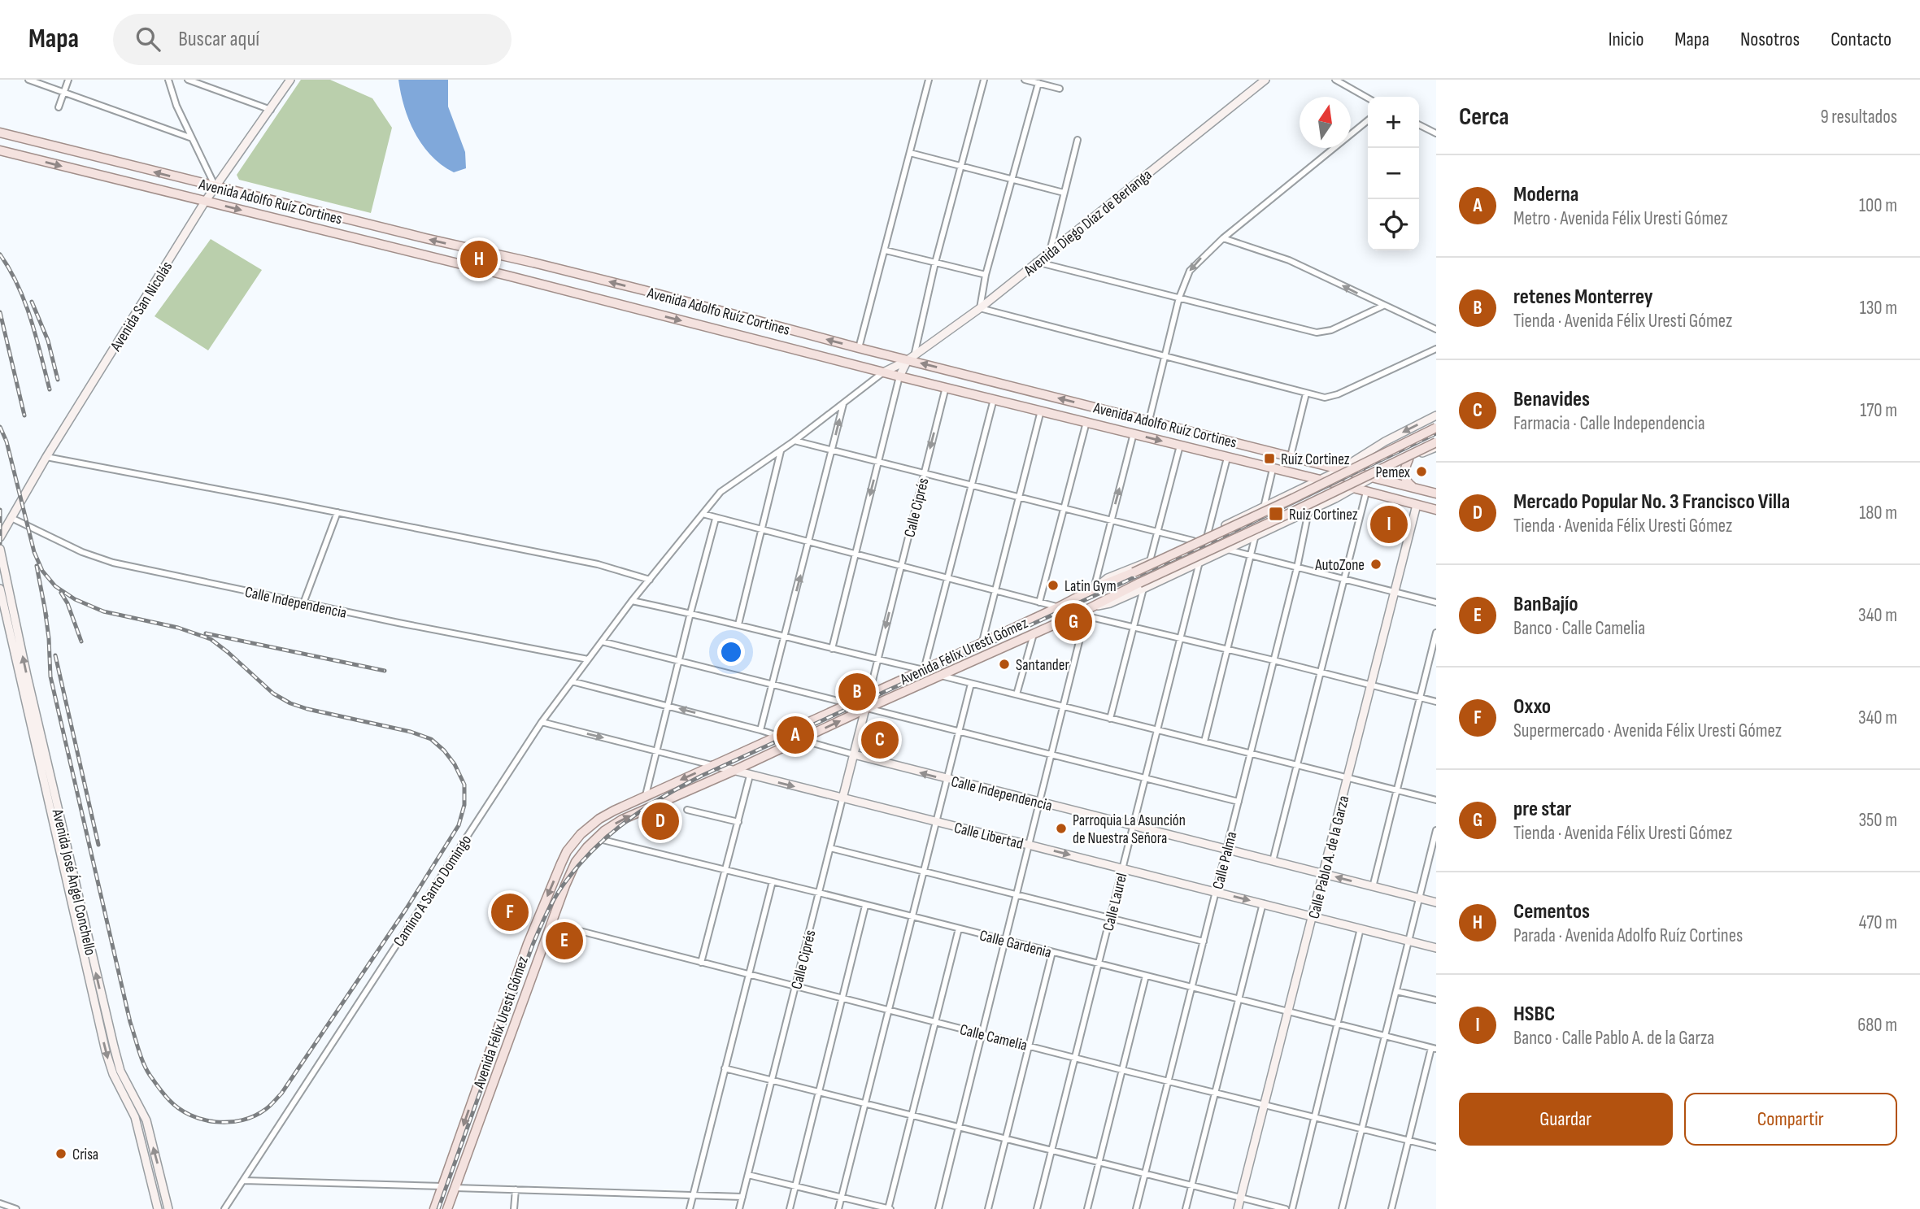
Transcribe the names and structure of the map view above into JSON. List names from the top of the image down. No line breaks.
{"streets":{"main road":["Avenida Adolfo Ruíz Cortines","Avenida Félix Uresti Gómez"],"street":["Avenida Diego Díaz de Berlanga","Avenida San Nicolás","Calle Ciprés","Calle Independencia","Calle Libertad","Calle Pablo A. de la Garza","Calle Palma","Avenida José Ángel Conchello","Camino A Santo Domingo","Calle Laurel","Calle Gardenia","Calle Camelia"]},"crossings":[["Avenida Adolfo Ruíz Cortines","Avenida Diego Díaz de Berlanga"],["Avenida Adolfo Ruíz Cortines","Avenida San Nicolás"],["Avenida Adolfo Ruíz Cortines","Calle Ciprés"],["Avenida Adolfo Ruíz Cortines","Calle Pablo A. de la Garza"],["Avenida San Nicolás","Calle Independencia"],["Calle Ciprés","Calle Independencia"],["Calle Ciprés","Avenida Félix Uresti Gómez"],["Calle Ciprés","Calle Libertad"],["Calle Ciprés","Calle Gardenia"],["Calle Ciprés","Calle Camelia"],["Calle Independencia","Avenida Félix Uresti Gómez"],["Calle Independencia","Calle Pablo A. de la Garza"],["Calle Independencia","Calle Palma"],["Calle Independencia","Camino A Santo Domingo"],["Calle Independencia","Calle Laurel"],["Avenida Félix Uresti Gómez","Calle Libertad"],["Avenida Félix Uresti Gómez","Calle Gardenia"],["Avenida Félix Uresti Gómez","Calle Camelia"],["Calle Libertad","Calle Pablo A. de la Garza"],["Calle Libertad","Calle Palma"],["Calle Libertad","Camino A Santo Domingo"],["Calle Libertad","Calle Laurel"],["Calle Pablo A. de la Garza","Calle Gardenia"],["Calle Pablo A. de la Garza","Calle Camelia"],["Calle Palma","Calle Gardenia"],["Calle Palma","Calle Camelia"],["Calle Laurel","Calle Gardenia"],["Calle Laurel","Calle Camelia"]],"places":{"transit":["Ruíz Cortinez","Ruiz Cortinez"],"other":["Pemex","AutoZone","Latin Gym","Santander","Parroquia La Asunción de Nuestra Señora","Crisa"]},"north":"top","page":{"header":"Mapa","search":"Buscar aquí","nav":["Inicio","Mapa","Nosotros","Contacto"],"heading":["Cerca","9 resultados"],"map_buttons":["+","−"],"list":[{"mark":"A","name":"Moderna","note":"Metro · Avenida Félix Uresti Gómez","value":"100 m"},{"mark":"B","name":"retenes Monterrey","note":"Tienda · Avenida Félix Uresti Gómez","value":"130 m"},{"mark":"C","name":"Benavides","note":"Farmacia · Calle Independencia","value":"170 m"},{"mark":"D","name":"Mercado Popular No. 3 Francisco Villa","note":"Tienda · Avenida Félix Uresti Gómez","value":"180 m"},{"mark":"E","name":"BanBajío","note":"Banco · Calle Camelia","value":"340 m"},{"mark":"F","name":"Oxxo","note":"Supermercado · Avenida Félix Uresti Gómez","value":"340 m"},{"mark":"G","name":"pre star","note":"Tienda · Avenida Félix Uresti Gómez","value":"350 m"},{"mark":"H","name":"Cementos","note":"Parada · Avenida Adolfo Ruíz Cortines","value":"470 m"},{"mark":"I","name":"HSBC","note":"Banco · Calle Pablo A. de la Garza","value":"680 m"}],"pins":["H","I","G","B","A","C","D","F","E"],"buttons":["Guardar","Compartir"]}}
